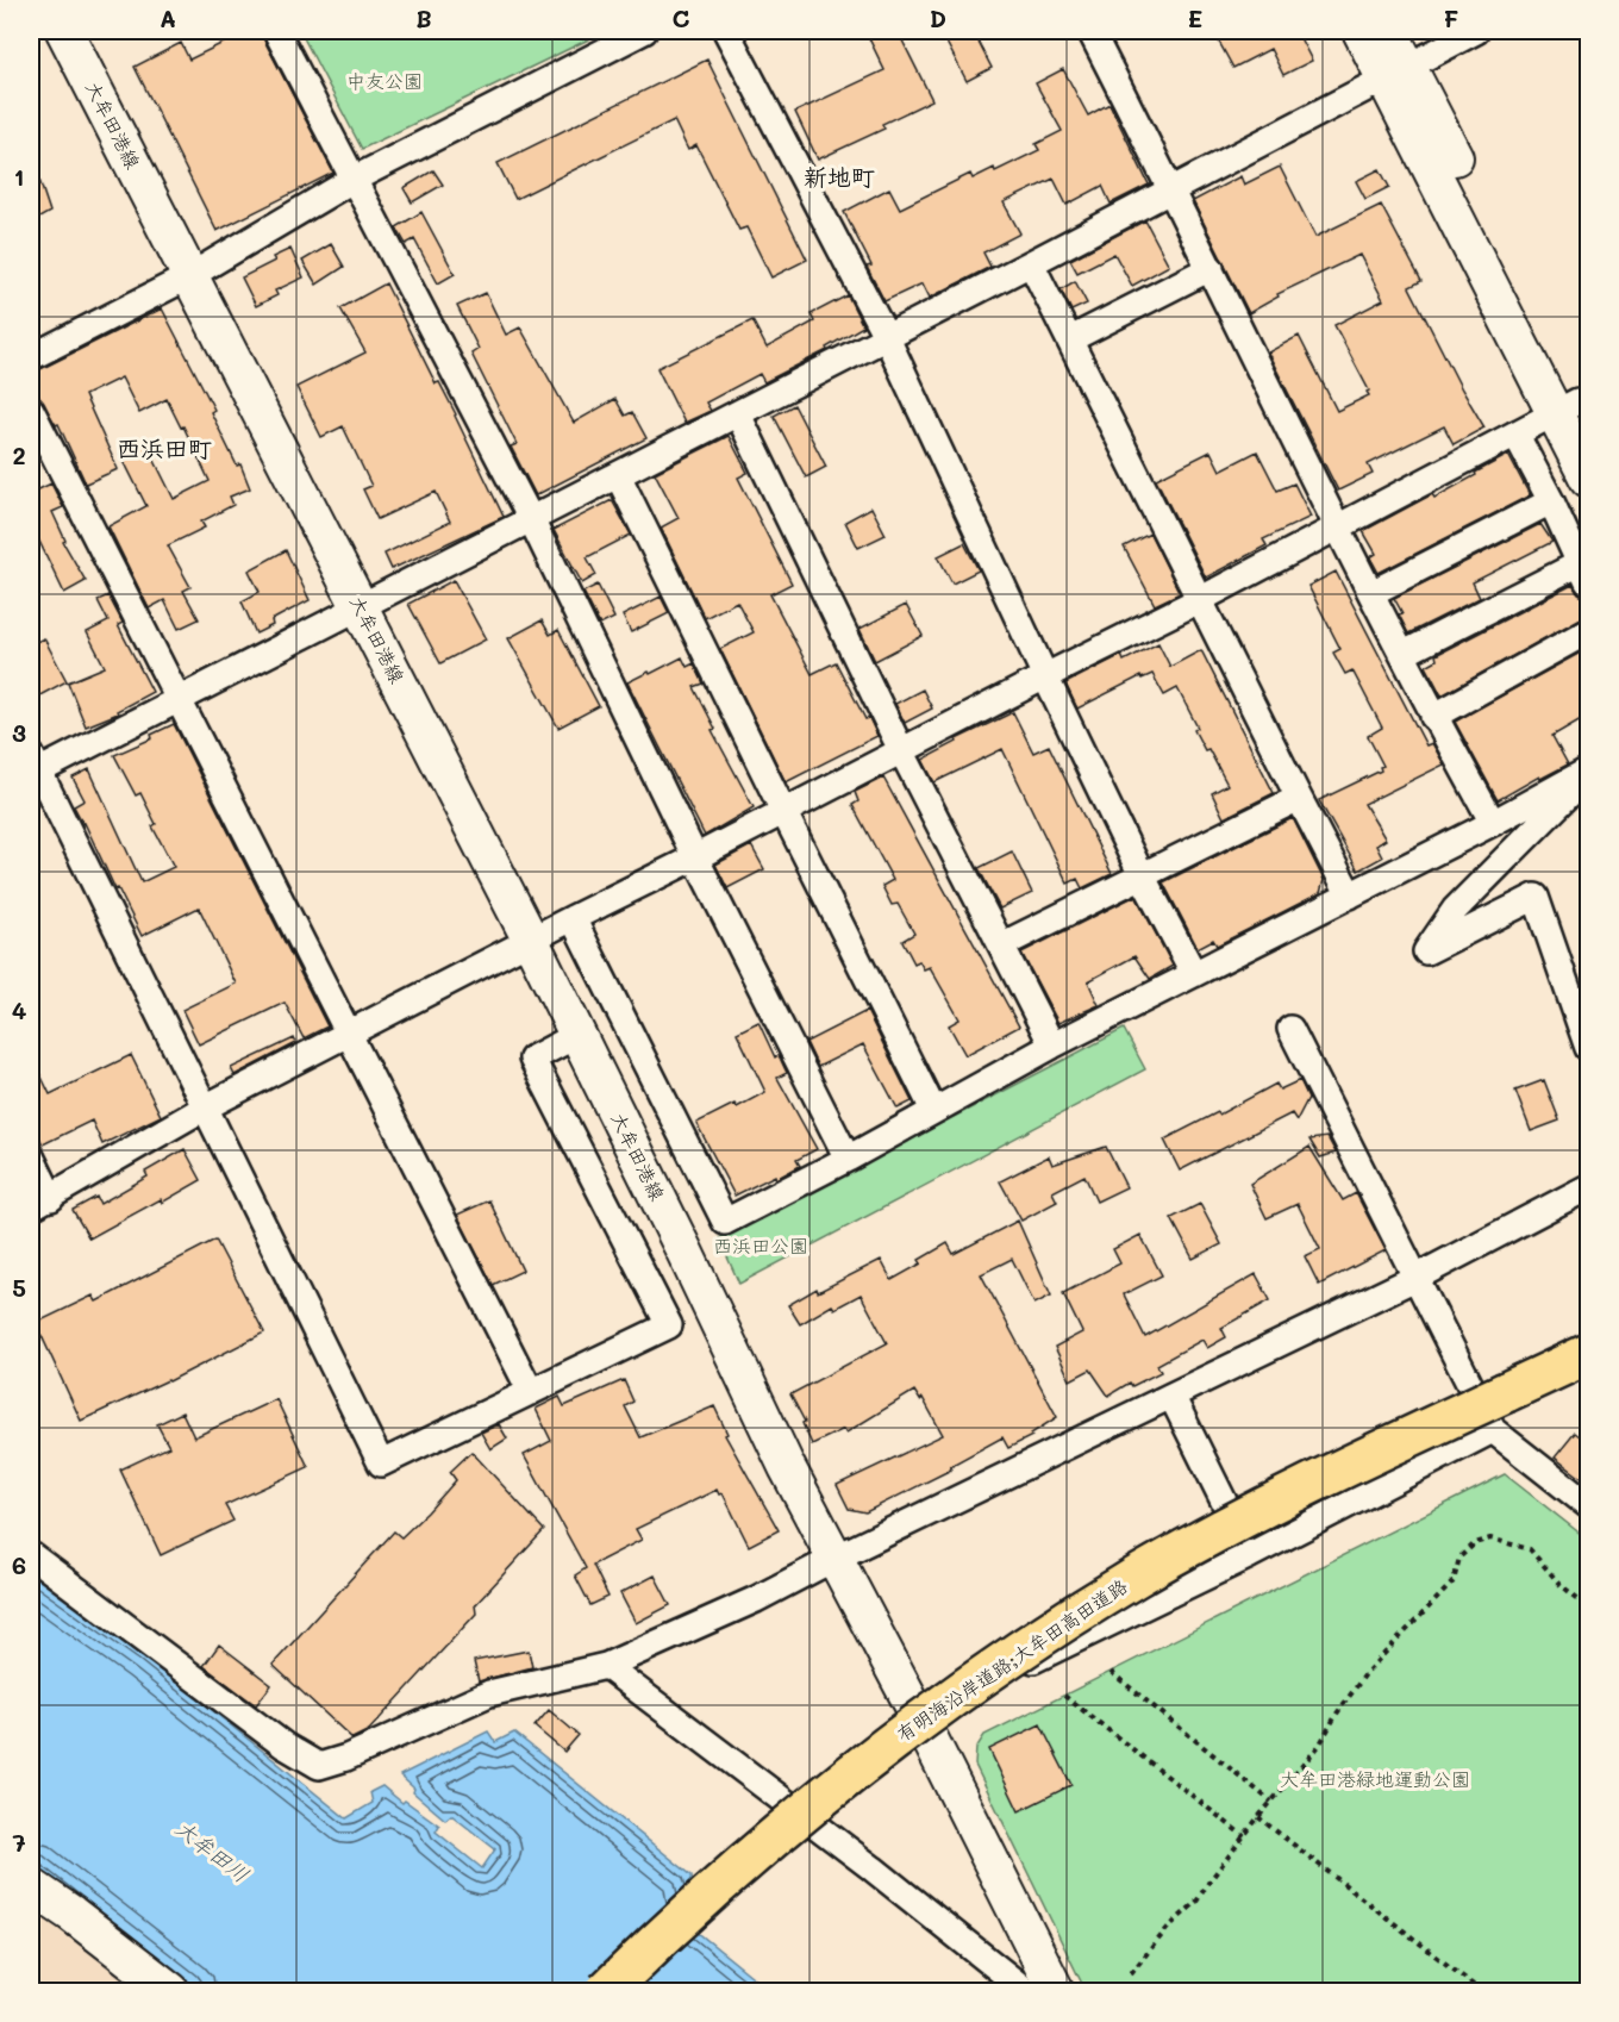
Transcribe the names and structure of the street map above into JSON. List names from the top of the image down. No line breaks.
{"streets":{"highway":["有明海沿岸道路;大牟田高田道路"],"street":["大牟田港線"]},"districts":["新地町","西浜田町"],"water":["大牟田川"],"parks":["中友公園","西浜田公園","大牟田港緑地運動公園"],"grid":{"columns":["A","B","C","D","E","F"],"rows":["1","2","3","4","5","6","7"]}}
